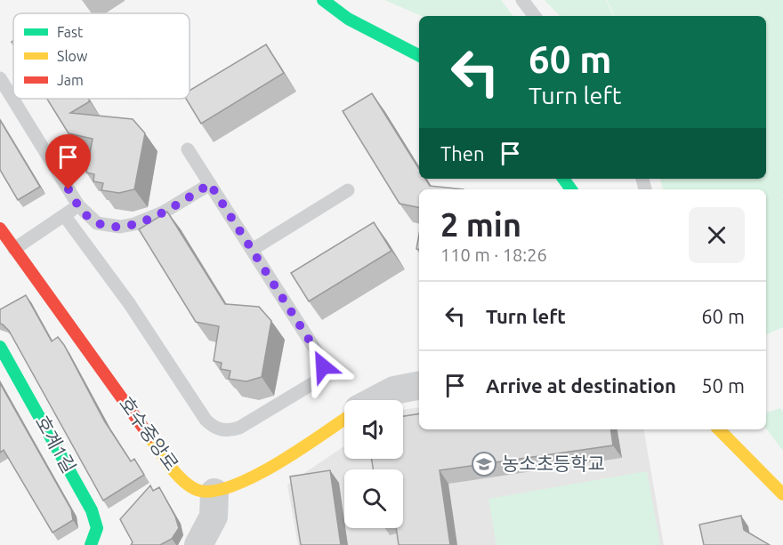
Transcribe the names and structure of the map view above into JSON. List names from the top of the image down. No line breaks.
{"streets":{"street":["호수중앙로","호계1길"]},"places":{"school or university":["농소초등학교"]},"legend":["Fast","Slow","Jam"],"page":{"turn":["60 m","Turn left"],"then":"Then","heading":["2 min","110 m · 18:26"],"list":[{"name":"Turn left","value":"60 m"},{"name":"Arrive at destination","value":"50 m"}]}}
